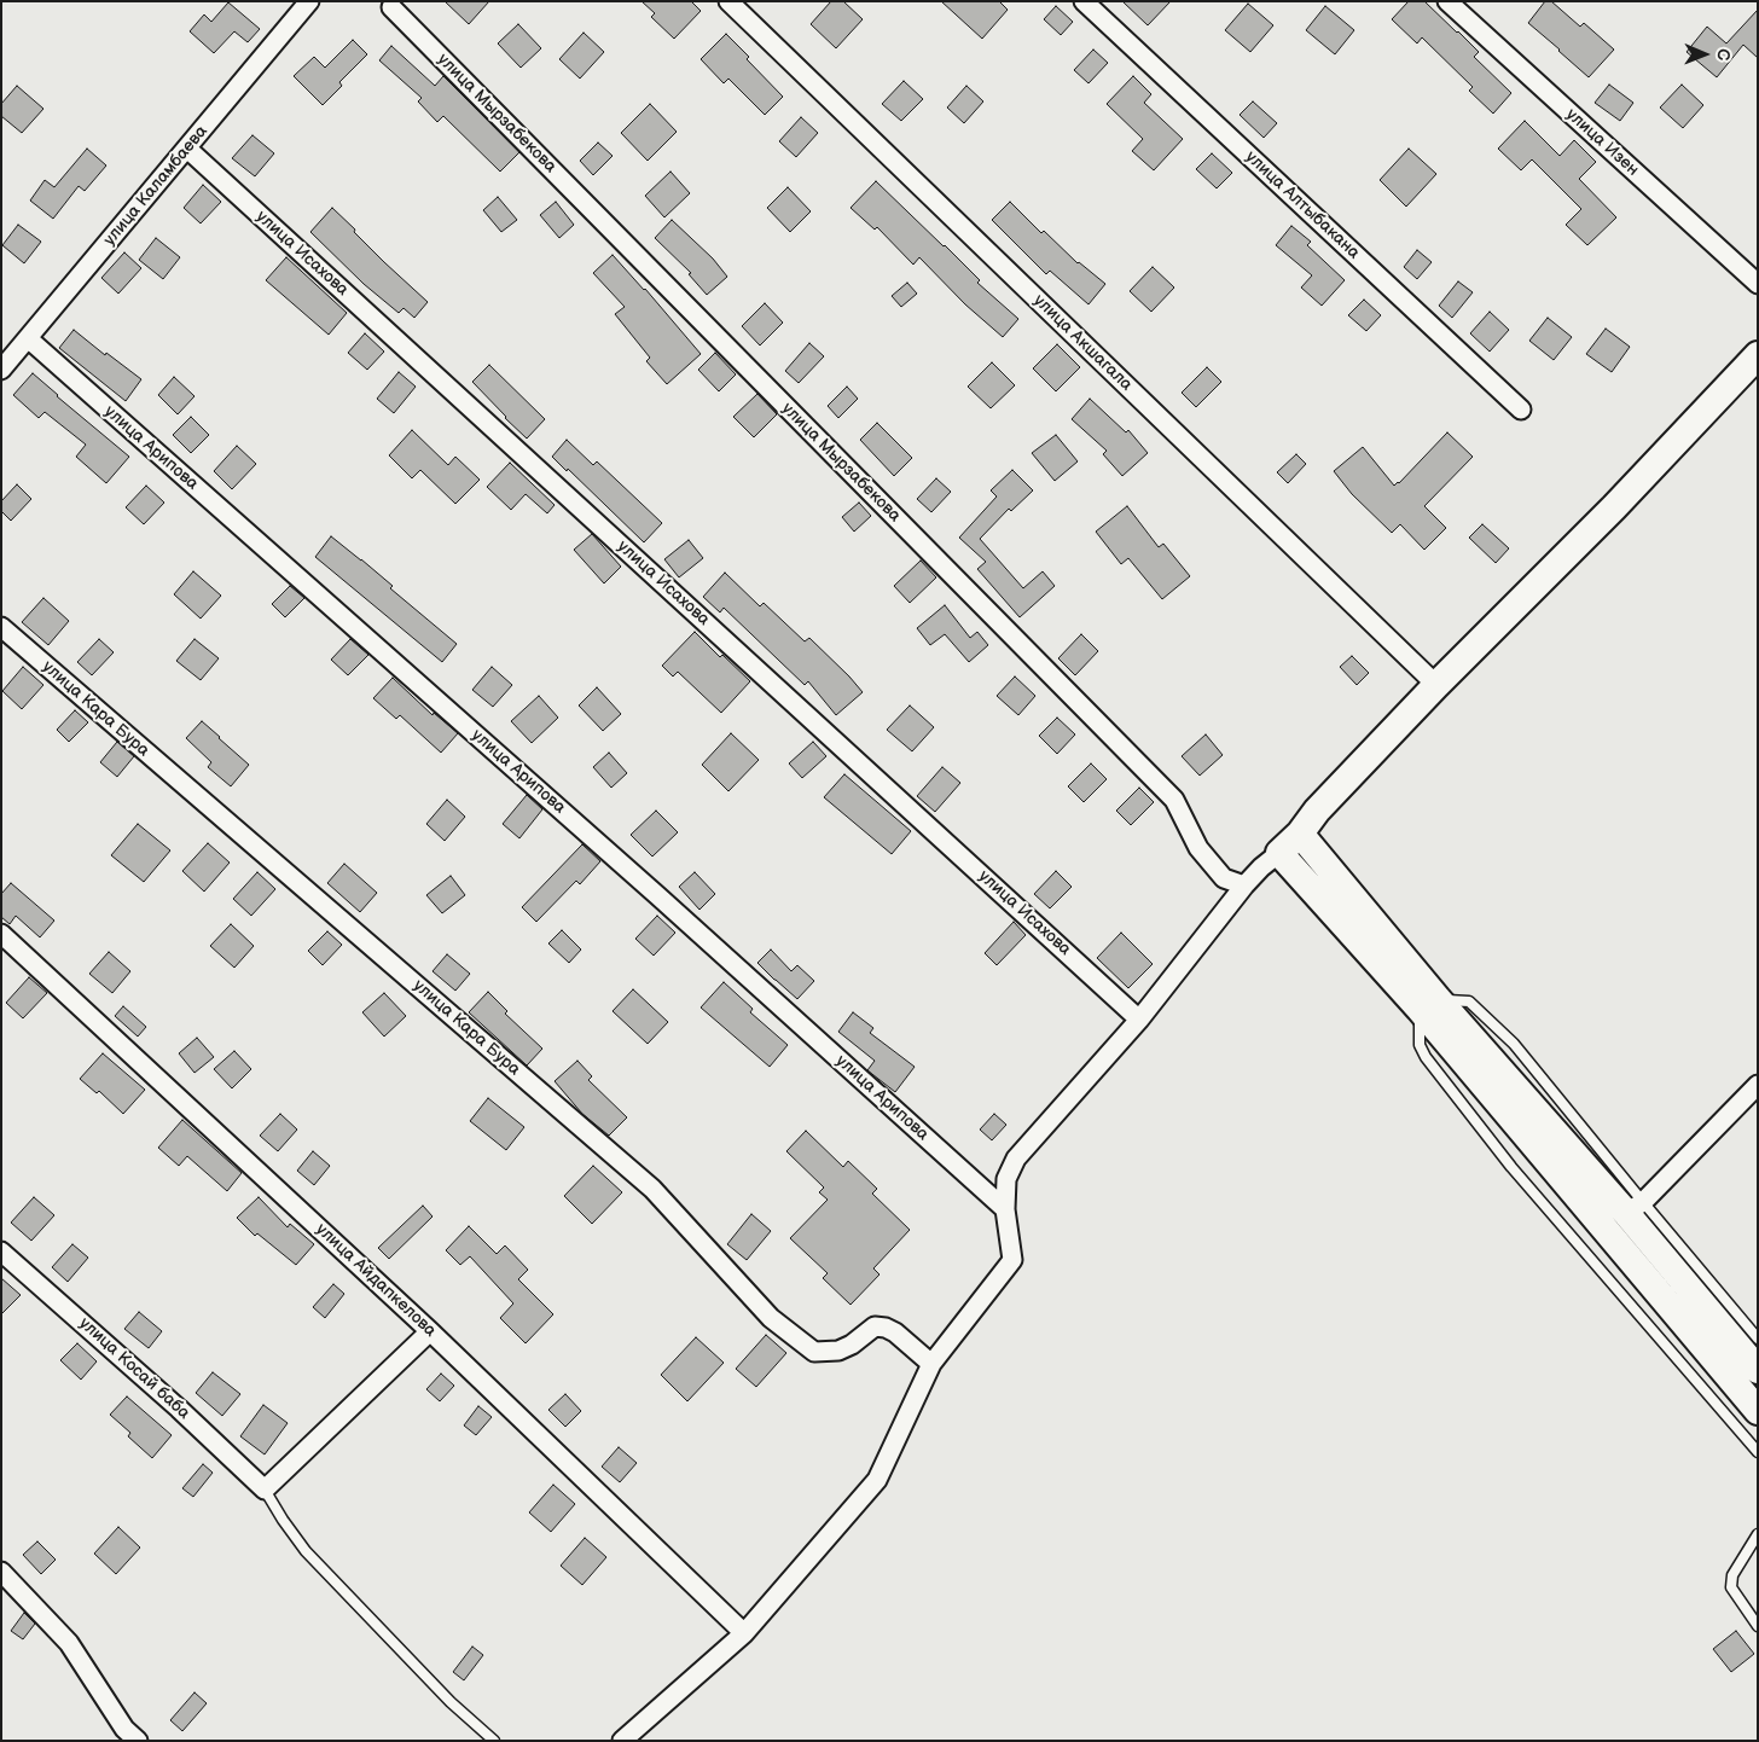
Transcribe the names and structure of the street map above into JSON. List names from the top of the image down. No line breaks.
{"streets":{"street":["улица Мырзабекова","улица Изен","улица Каламбаева","улица Алтыбакана","улица Исахова","улица Акшагала","улица Арипова","улица Кара Бура","улица Айдапкелова","улица Косай баба"]},"crossings":[["улица Каламбаева","улица Исахова"],["улица Каламбаева","улица Арипова"]],"north":"right"}
